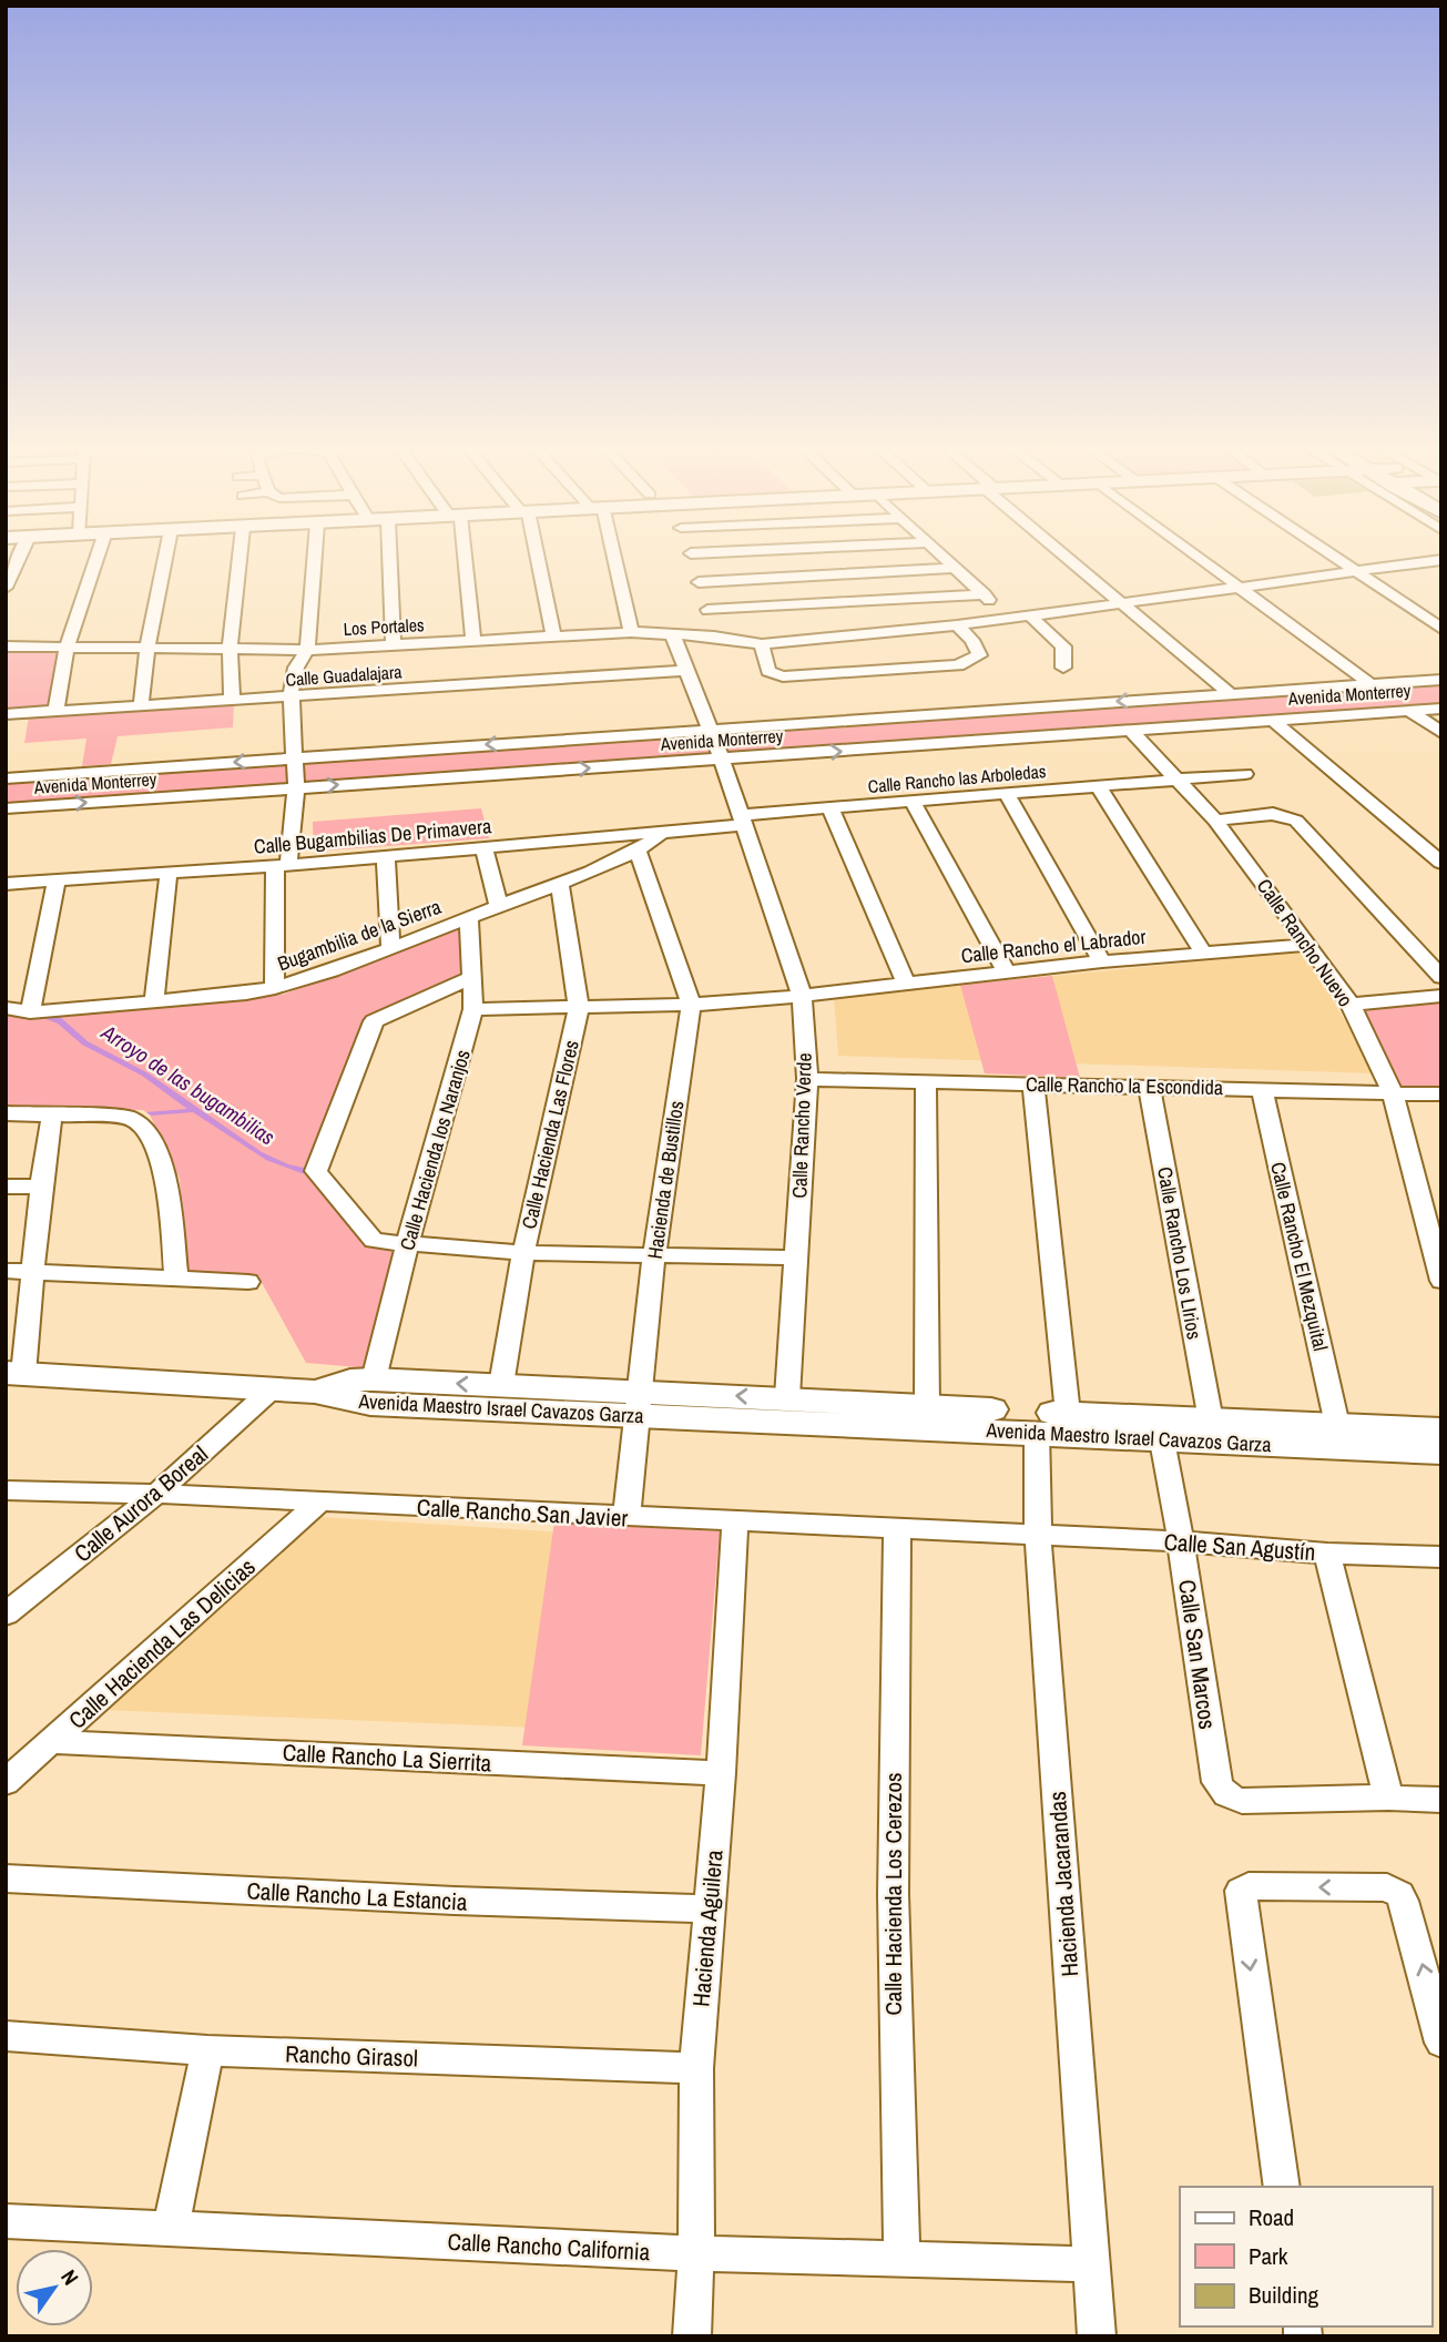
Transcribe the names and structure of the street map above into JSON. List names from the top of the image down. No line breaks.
{"streets":{"street":["Los Portales","Calle Guadalajara","Avenida Monterrey","Calle Rancho las Arboledas","Calle Bugambilias De Primavera","Bugambilia de la Sierra","Calle Rancho Nuevo","Calle Rancho el Labrador","Calle Rancho la Escondida","Calle Rancho Verde","Calle Hacienda Las Flores","Calle Hacienda los Naranjos","Hacienda de Bustillos","Calle Rancho Los LIrios","Calle Rancho El Mezquital","Avenida Maestro Israel Cavazos Garza","Calle Aurora Boreal","Calle Rancho San Javier","Calle San Agustín","Calle Hacienda Las Delicias","Calle San Marcos","Calle Rancho La Sierrita","Hacienda Jacarandas","Calle Hacienda Los Cerezos","Calle Rancho La Estancia","Hacienda Aguilera","Rancho Girasol","Calle Rancho California"]},"crossings":[["Los Portales","Calle Rancho Verde"],["Calle Guadalajara","Calle Rancho Verde"],["Avenida Monterrey","Calle Rancho Nuevo"],["Avenida Monterrey","Calle Rancho Verde"],["Calle Rancho las Arboledas","Calle Bugambilias De Primavera"],["Calle Rancho las Arboledas","Calle Rancho Nuevo"],["Calle Rancho las Arboledas","Calle Rancho Verde"],["Calle Bugambilias De Primavera","Bugambilia de la Sierra"],["Calle Bugambilias De Primavera","Calle Rancho Verde"],["Bugambilia de la Sierra","Calle Hacienda Las Flores"],["Bugambilia de la Sierra","Calle Hacienda los Naranjos"],["Bugambilia de la Sierra","Hacienda de Bustillos"],["Calle Rancho Nuevo","Calle Rancho el Labrador"],["Calle Rancho Nuevo","Calle Rancho la Escondida"],["Calle Rancho el Labrador","Calle Rancho Verde"],["Calle Rancho el Labrador","Calle Hacienda Las Flores"],["Calle Rancho el Labrador","Calle Hacienda los Naranjos"],["Calle Rancho el Labrador","Hacienda de Bustillos"],["Calle Rancho la Escondida","Calle Rancho Verde"],["Calle Rancho la Escondida","Calle Rancho Los LIrios"],["Calle Rancho la Escondida","Calle Rancho El Mezquital"],["Calle Rancho Verde","Avenida Maestro Israel Cavazos Garza"],["Calle Hacienda Las Flores","Avenida Maestro Israel Cavazos Garza"],["Calle Hacienda los Naranjos","Avenida Maestro Israel Cavazos Garza"],["Hacienda de Bustillos","Avenida Maestro Israel Cavazos Garza"],["Hacienda de Bustillos","Calle Rancho San Javier"],["Calle Rancho Los LIrios","Avenida Maestro Israel Cavazos Garza"],["Calle Rancho El Mezquital","Avenida Maestro Israel Cavazos Garza"],["Avenida Maestro Israel Cavazos Garza","Calle San Marcos"],["Avenida Maestro Israel Cavazos Garza","Hacienda Jacarandas"],["Calle Aurora Boreal","Calle Rancho San Javier"],["Calle Rancho San Javier","Calle San Agustín"],["Calle Rancho San Javier","Calle Hacienda Las Delicias"],["Calle Rancho San Javier","Hacienda Jacarandas"],["Calle Rancho San Javier","Calle Hacienda Los Cerezos"],["Calle Rancho San Javier","Hacienda Aguilera"],["Calle San Agustín","Calle San Marcos"],["Calle San Agustín","Hacienda Jacarandas"],["Calle Hacienda Las Delicias","Calle Rancho La Sierrita"],["Calle Rancho La Sierrita","Hacienda Aguilera"],["Hacienda Jacarandas","Calle Rancho California"],["Calle Hacienda Los Cerezos","Calle Rancho California"],["Calle Rancho La Estancia","Hacienda Aguilera"],["Hacienda Aguilera","Rancho Girasol"],["Hacienda Aguilera","Calle Rancho California"]],"water":["Arroyo de las bugambilias"],"legend":["Road","Park","Building"],"north":"top right"}
